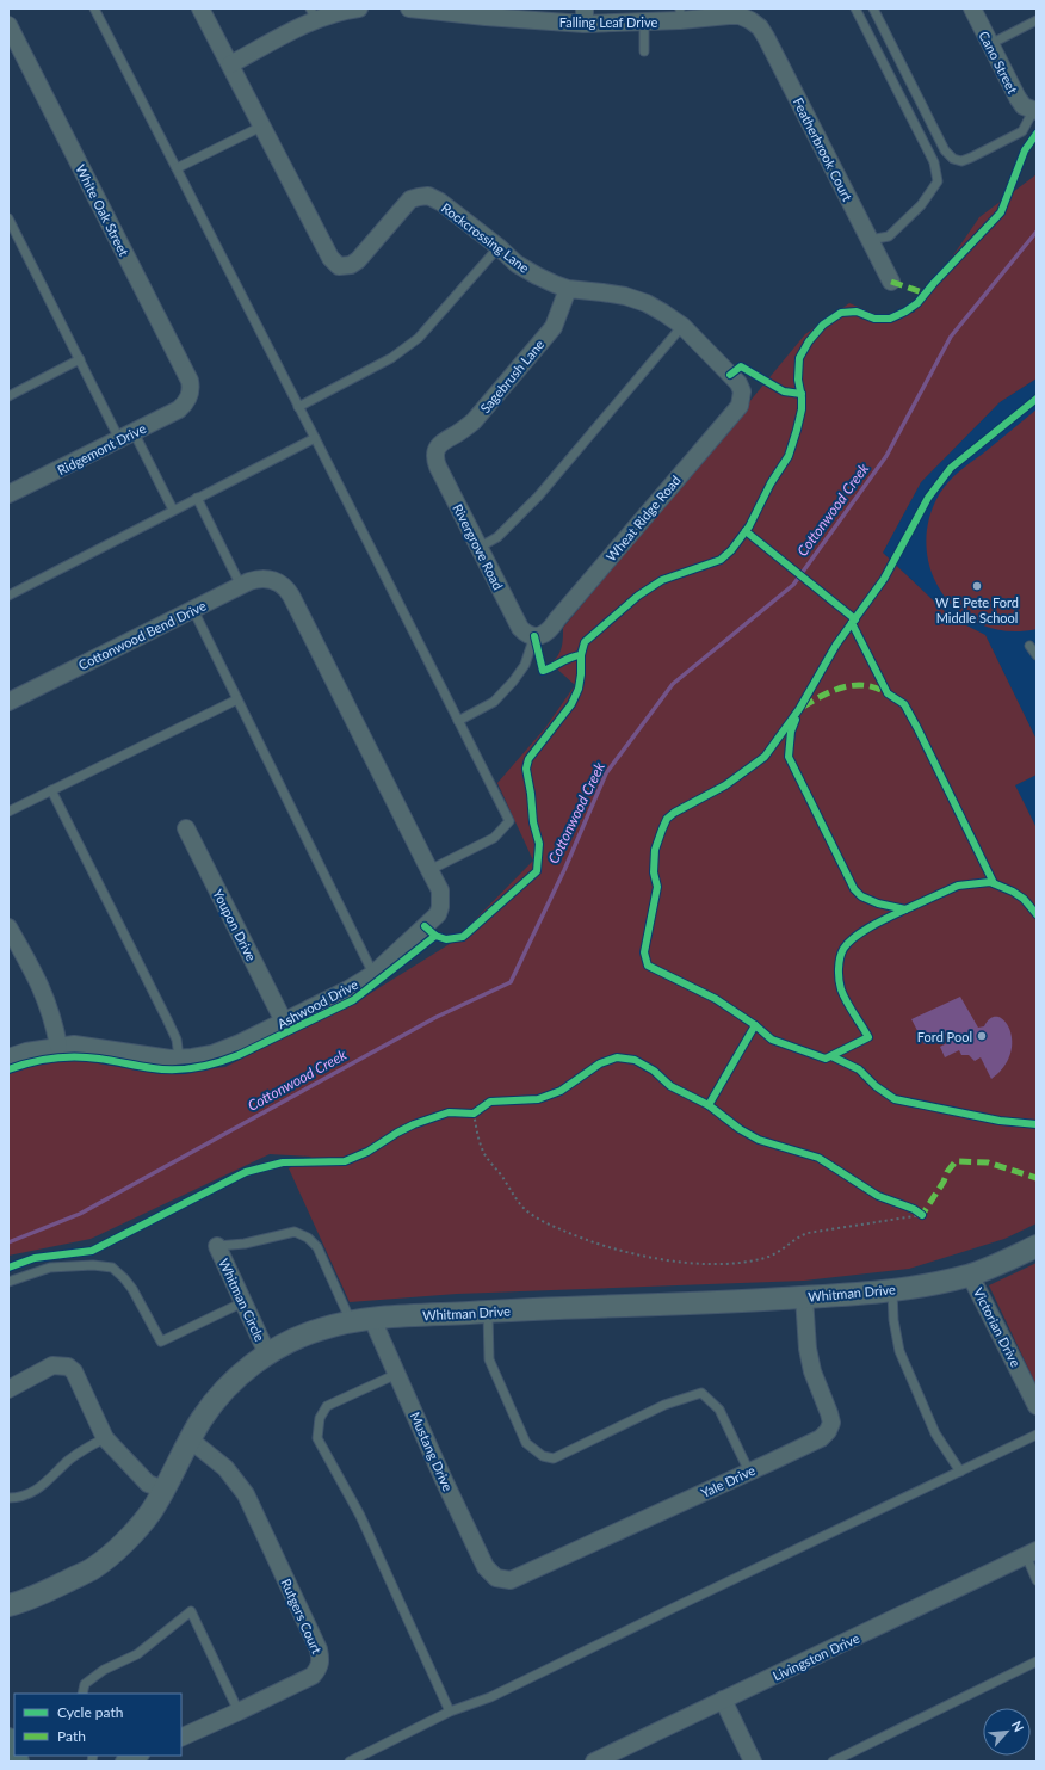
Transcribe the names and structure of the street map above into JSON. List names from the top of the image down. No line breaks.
{"streets":{"street":["Falling Leaf Drive","Cano Street","Featherbrook Court","White Oak Street","Rockcrossing Lane","Sagebrush Lane","Ridgemont Drive","Wheat Ridge Road","Rivergrove Road","Cottonwood Bend Drive","Youpon Drive","Ashwood Drive","Whitman Drive","Whitman Circle","Victorian Drive","Mustang Drive","Yale Drive","Rutgers Court","Livingston Drive"]},"crossings":[["Falling Leaf Drive","Featherbrook Court"],["White Oak Street","Ridgemont Drive"],["Rockcrossing Lane","Sagebrush Lane"],["Rockcrossing Lane","Wheat Ridge Road"],["Sagebrush Lane","Rivergrove Road"],["Wheat Ridge Road","Rivergrove Road"],["Cottonwood Bend Drive","Ashwood Drive"],["Youpon Drive","Ashwood Drive"],["Whitman Drive","Whitman Circle"],["Whitman Drive","Victorian Drive"],["Whitman Drive","Mustang Drive"],["Whitman Drive","Yale Drive"],["Whitman Drive","Rutgers Court"],["Mustang Drive","Yale Drive"]],"water":["Cottonwood Creek"],"places":["W E Pete Ford Middle School","Ford Pool"],"legend":["Cycle path","Path"],"north":"top right"}
